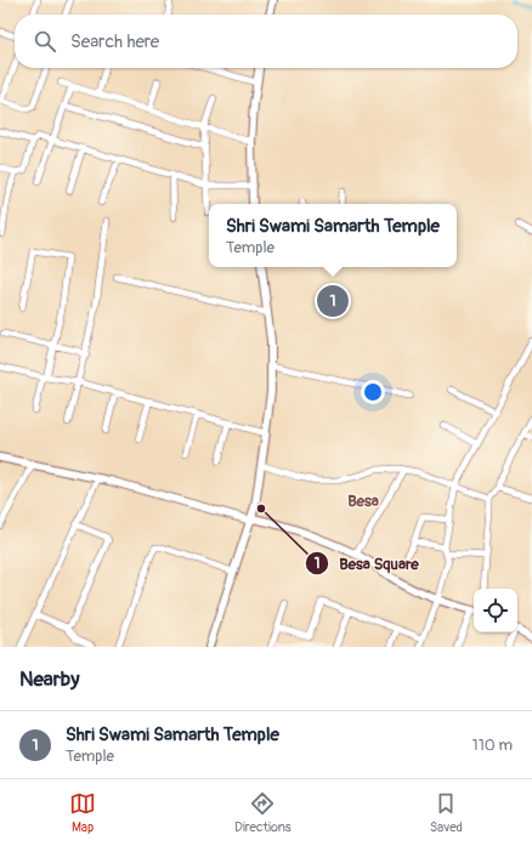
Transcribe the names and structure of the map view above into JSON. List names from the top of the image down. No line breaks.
{"districts":["Besa"],"places":["Besa Square"],"page":{"search":"Search here","popup":["Shri Swami Samarth Temple","Temple"],"pins":"1","heading":"Nearby","list":[{"mark":"1","name":"Shri Swami Samarth Temple","note":"Temple","value":"110 m"}],"nav":["Map","Directions","Saved"]}}
